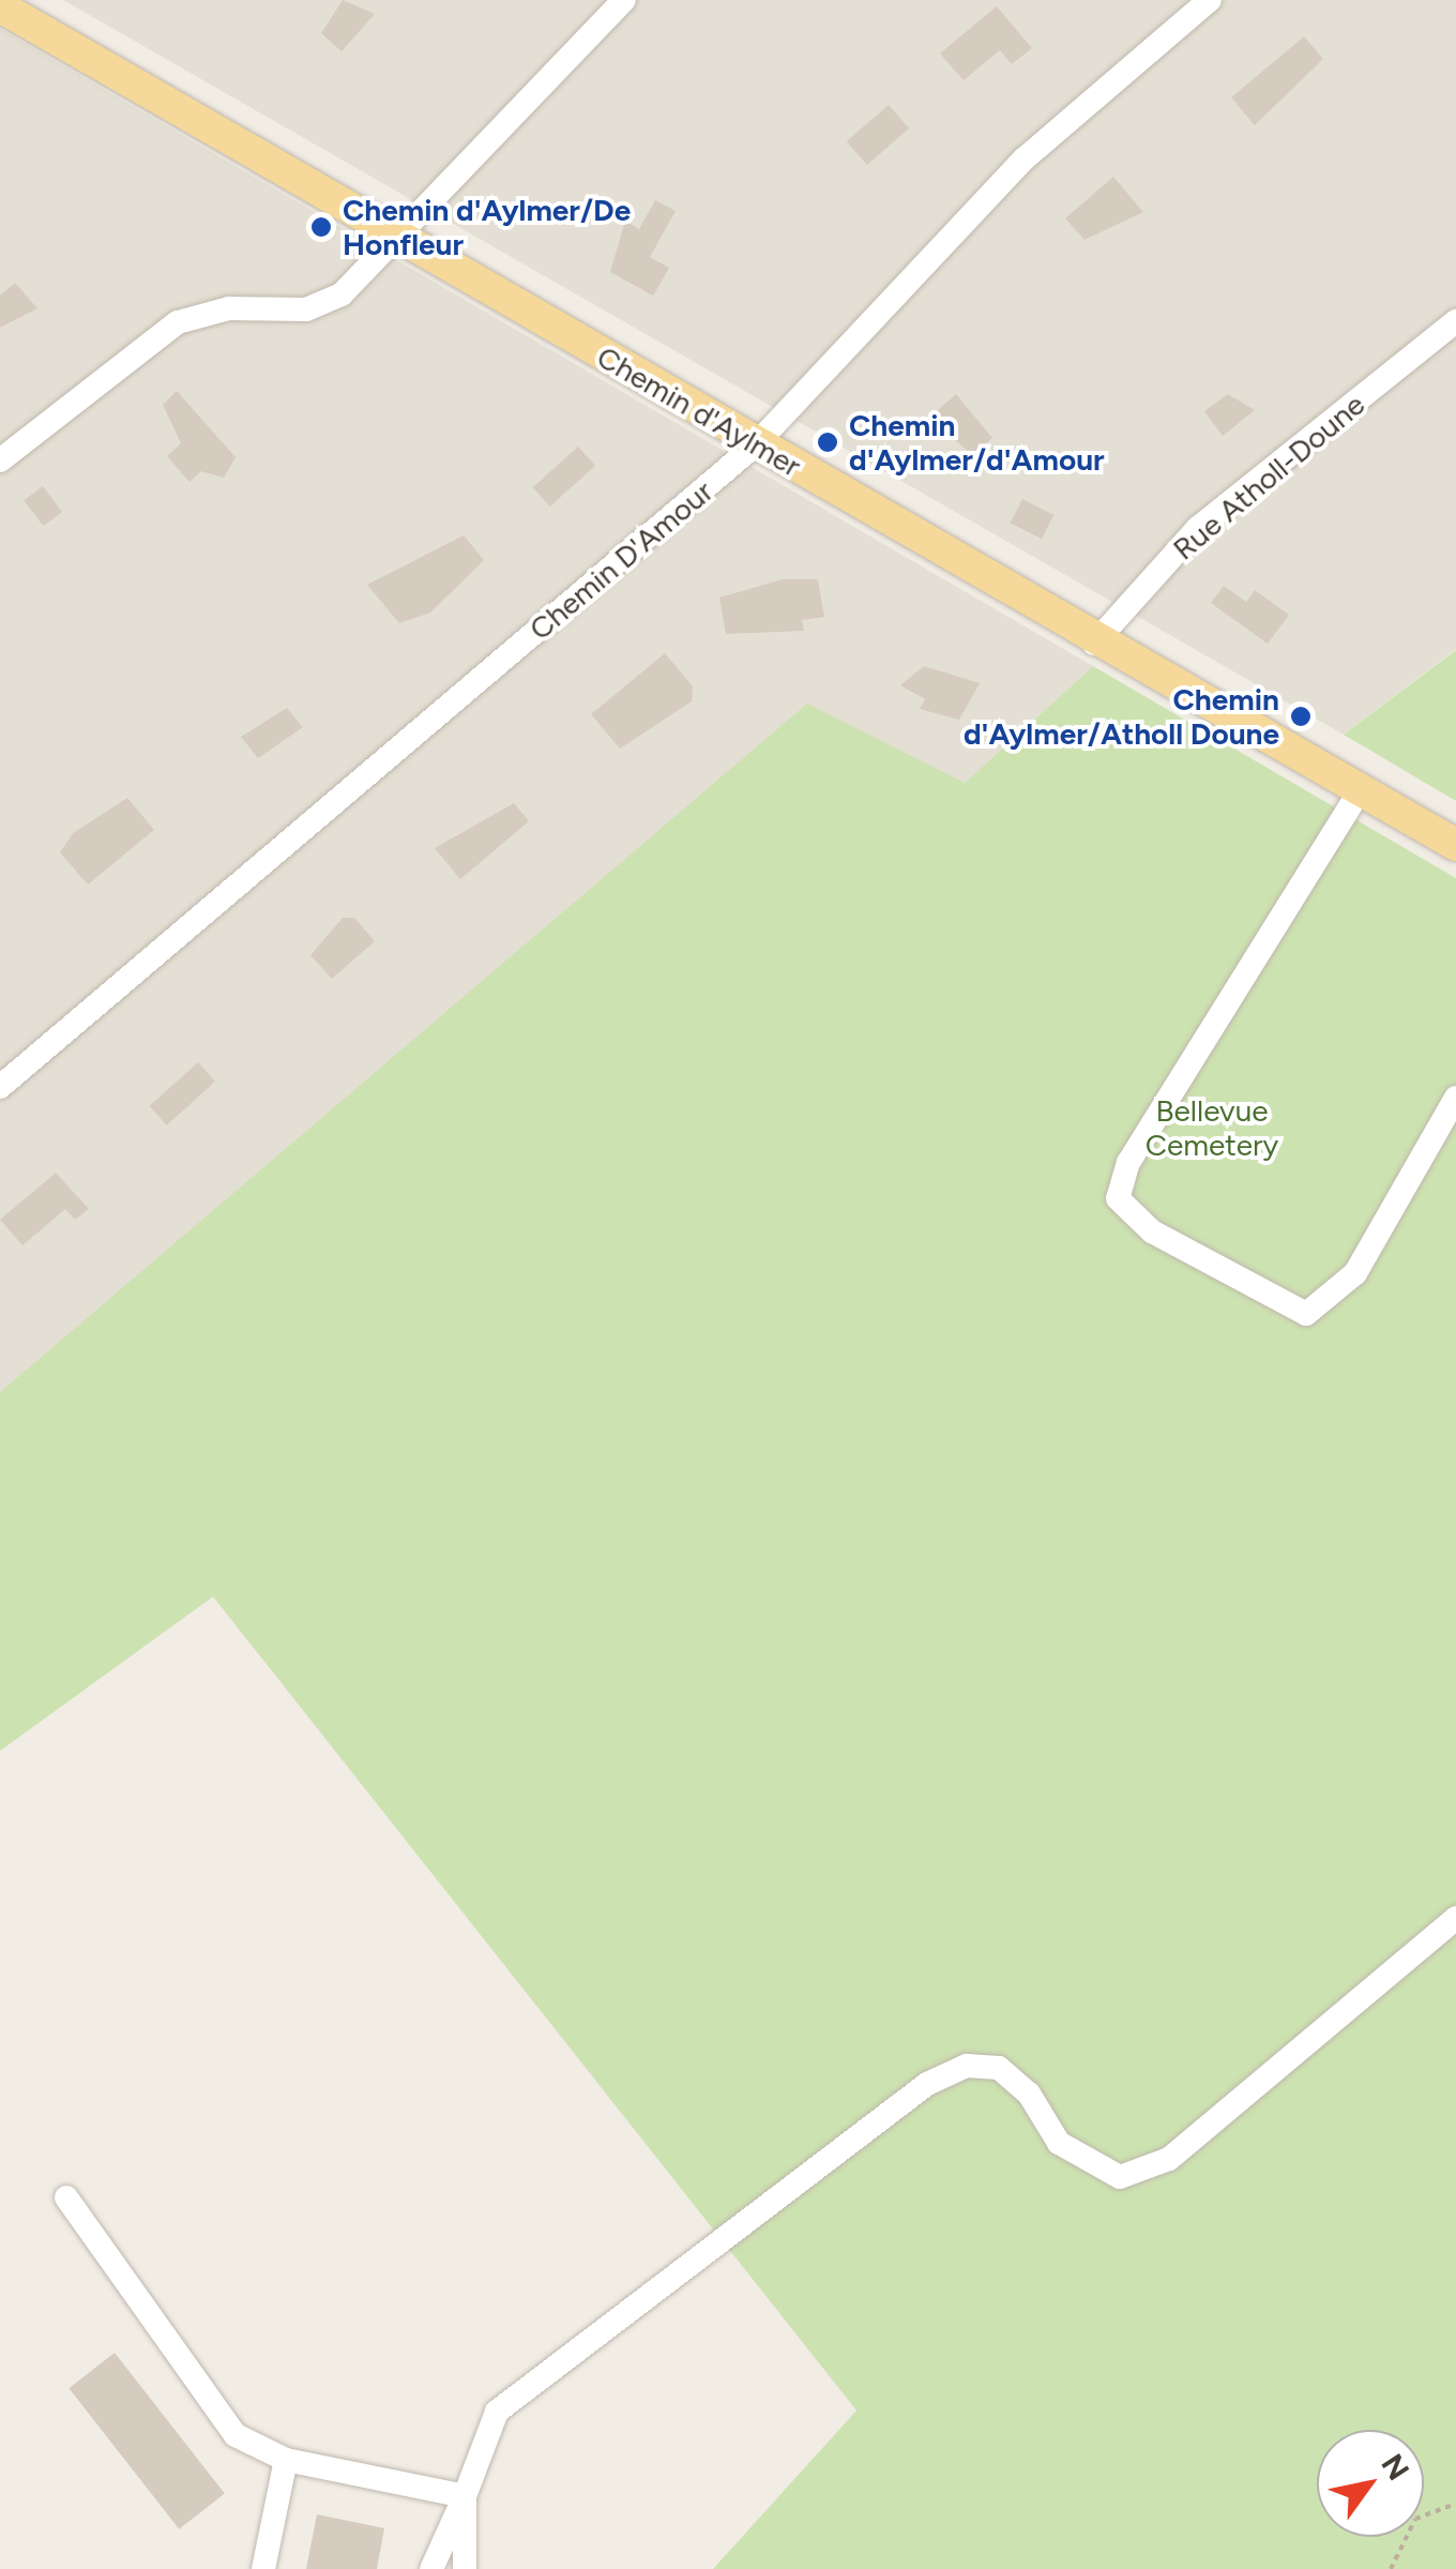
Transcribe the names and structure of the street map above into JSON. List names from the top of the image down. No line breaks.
{"streets":{"main road":["Chemin d'Aylmer"],"street":["Rue Atholl-Doune","Chemin D'Amour"]},"crossings":[["Chemin d'Aylmer","Rue Atholl-Doune"],["Chemin d'Aylmer","Chemin D'Amour"]],"parks":["Bellevue Cemetery"],"places":["Chemin d'Aylmer/De Honfleur","Chemin d'Aylmer/d'Amour","Chemin d'Aylmer/Atholl Doune"],"north":"top right"}
